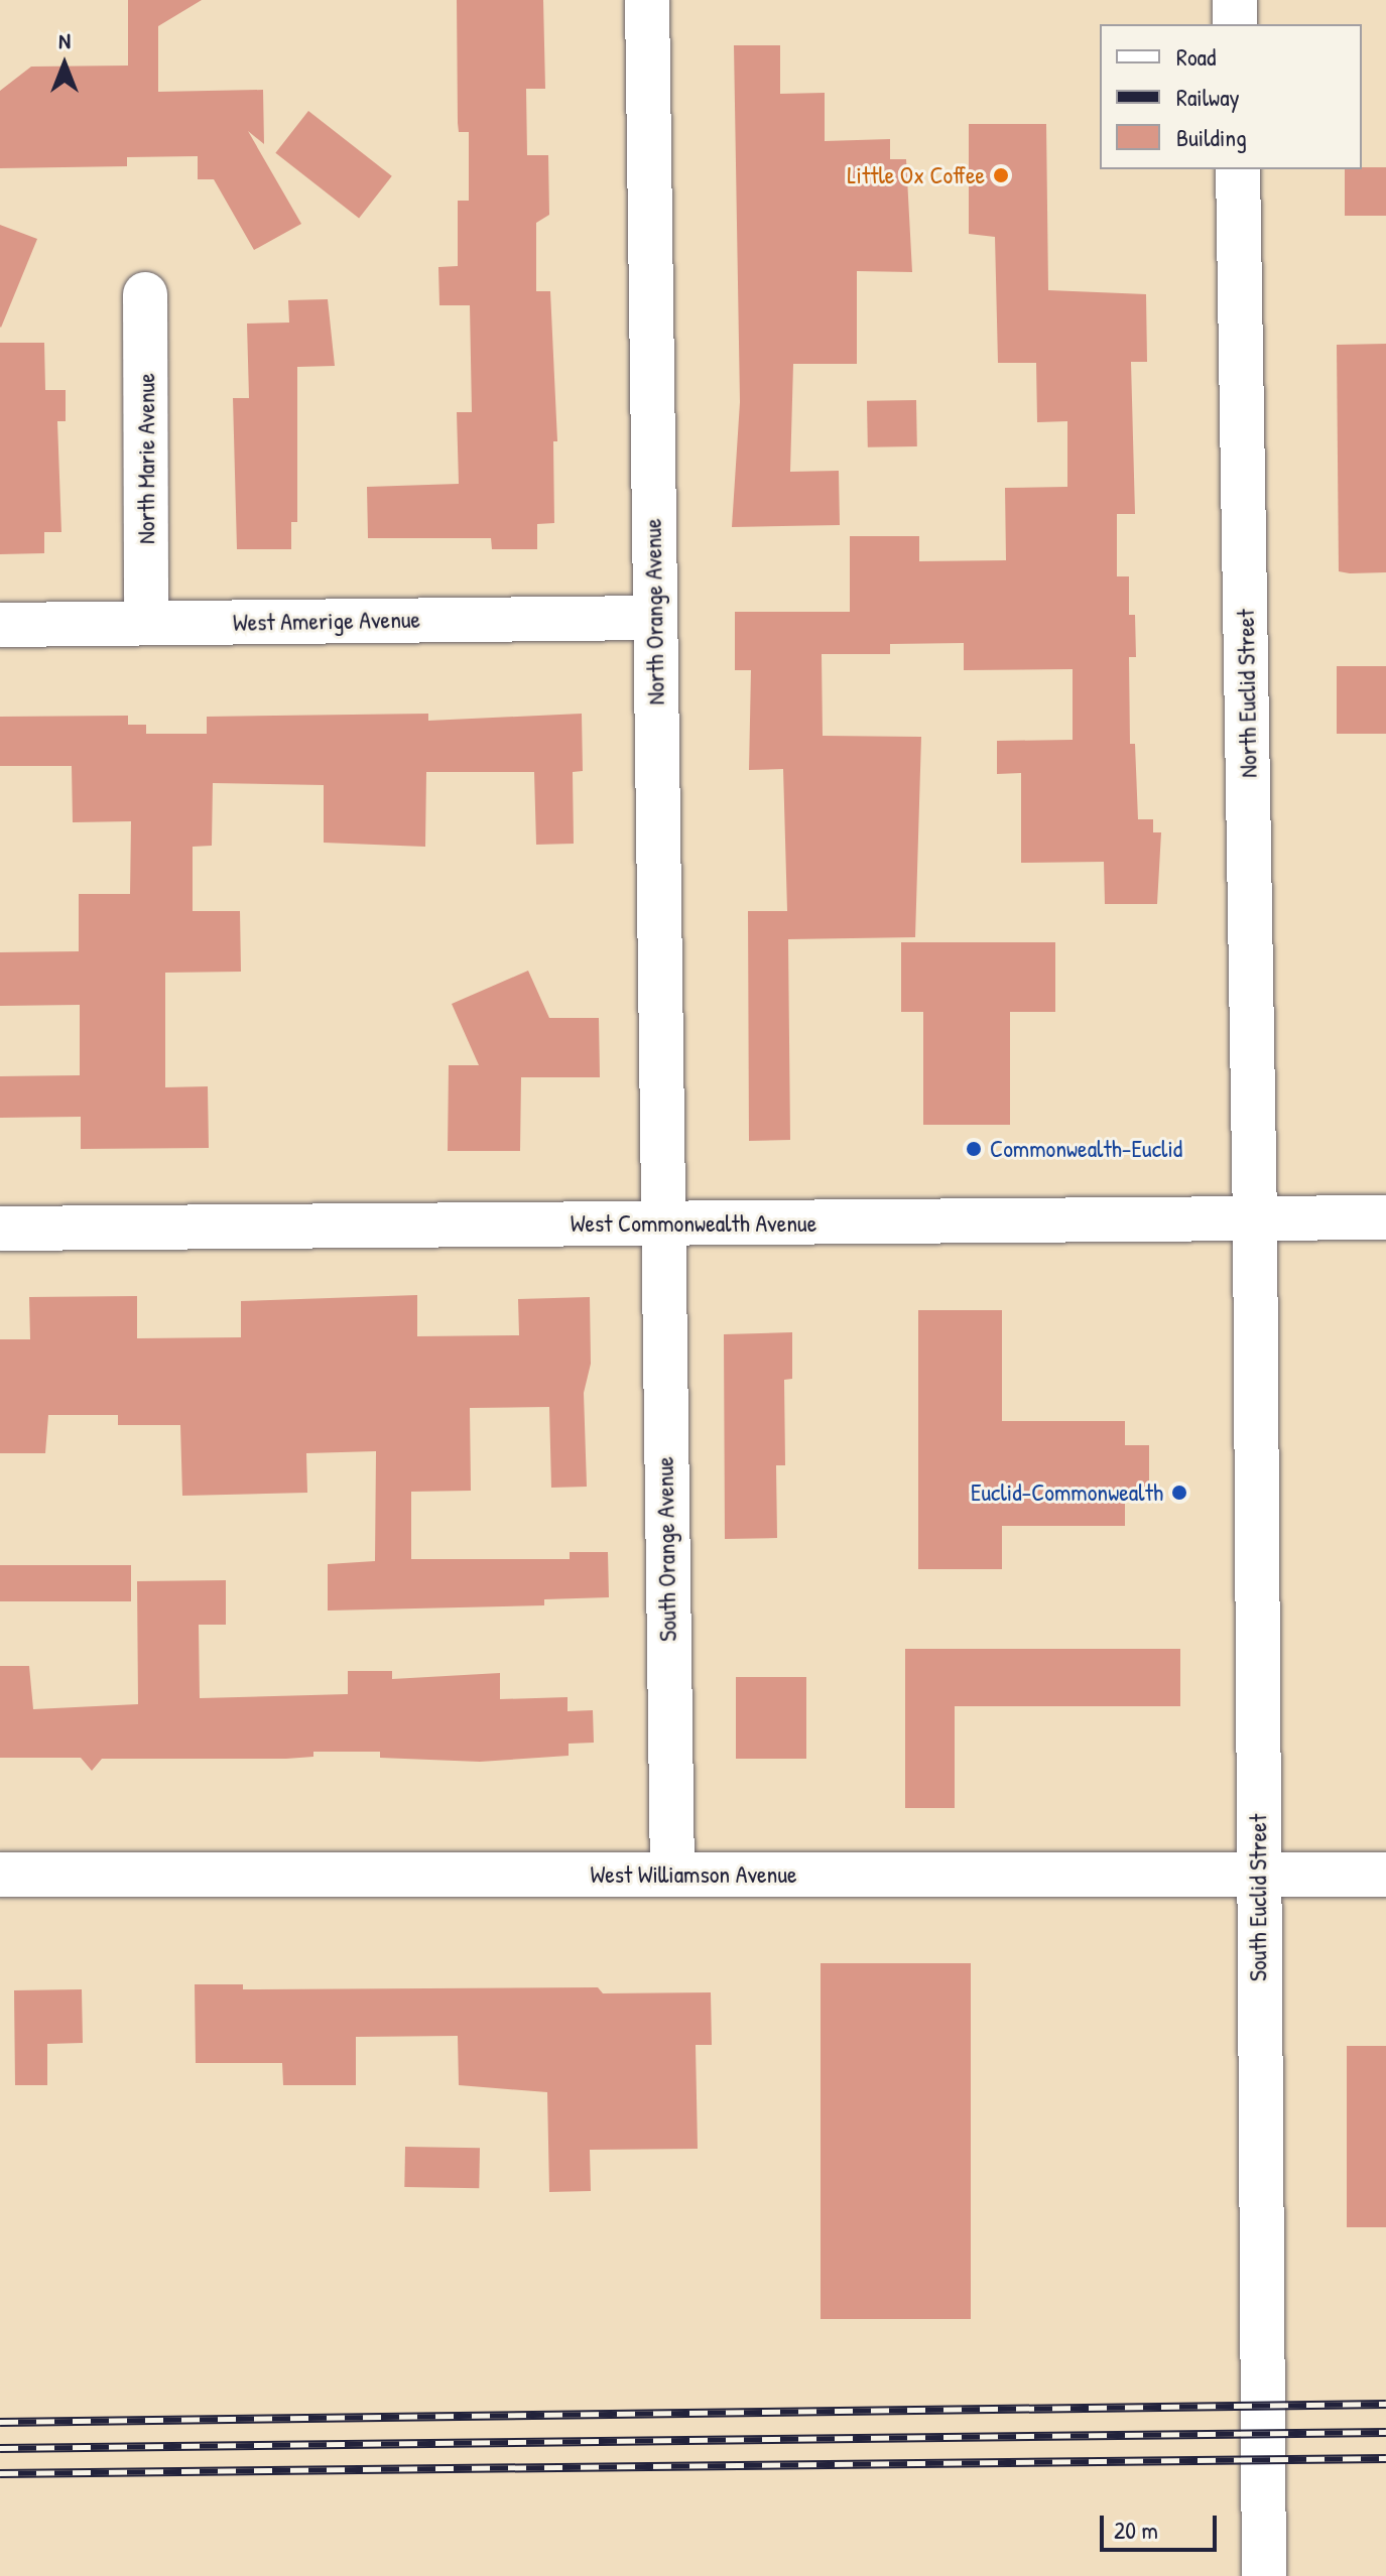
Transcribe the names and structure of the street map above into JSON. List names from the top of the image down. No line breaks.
{"streets":{"street":["North Marie Avenue","North Orange Avenue","West Amerige Avenue","North Euclid Street","West Commonwealth Avenue","South Orange Avenue","West Williamson Avenue","South Euclid Street"]},"crossings":[["North Marie Avenue","West Amerige Avenue"],["North Orange Avenue","West Amerige Avenue"],["North Orange Avenue","West Commonwealth Avenue"],["North Orange Avenue","South Orange Avenue"],["North Euclid Street","West Commonwealth Avenue"],["North Euclid Street","South Euclid Street"],["West Commonwealth Avenue","South Orange Avenue"],["West Commonwealth Avenue","South Euclid Street"],["South Orange Avenue","West Williamson Avenue"],["West Williamson Avenue","South Euclid Street"]],"places":["Little Ox Coffee","Commonwealth-Euclid","Euclid-Commonwealth"],"legend":["Road","Railway","Building"],"scale_bar":"20 m","north":"top"}
